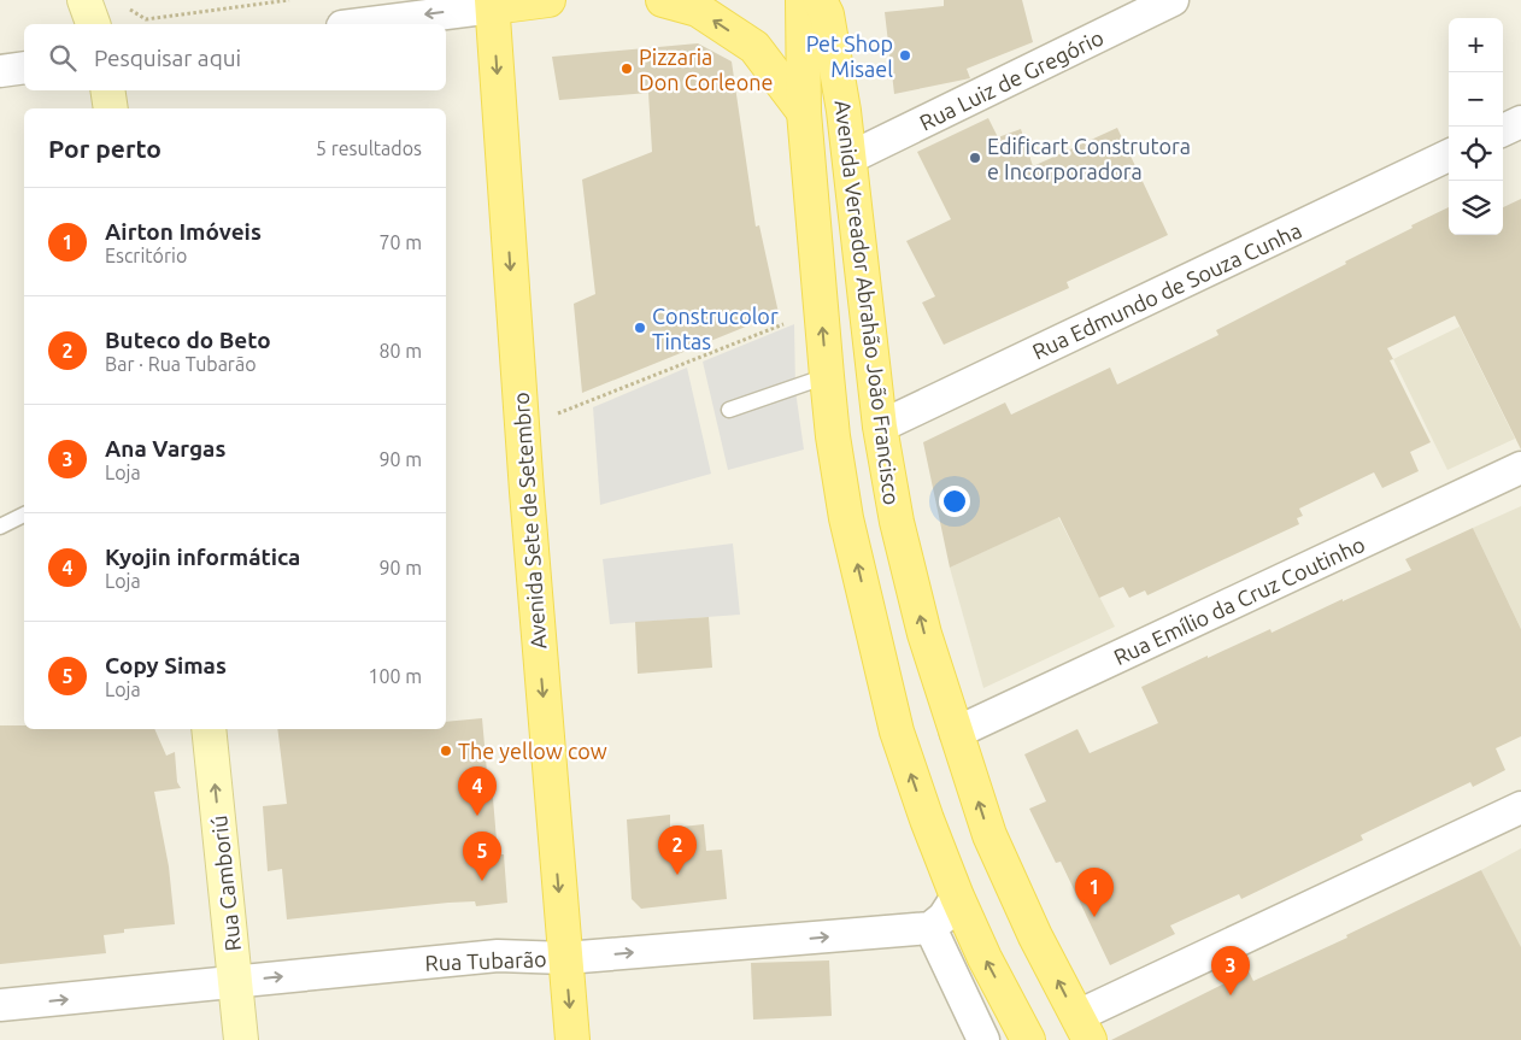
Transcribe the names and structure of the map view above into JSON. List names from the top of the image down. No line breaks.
{"streets":{"main road":["Avenida Vereador Abrahão João Francisco","Avenida Sete de Setembro"],"street":["Rua Luiz de Gregório","Rua Edmundo de Souza Cunha","Rua Emílio da Cruz Coutinho","Rua Camboriú","Rua Tubarão"]},"crossings":[["Rua Luiz de Gregório","Avenida Vereador Abrahão João Francisco"],["Rua Edmundo de Souza Cunha","Avenida Vereador Abrahão João Francisco"],["Avenida Vereador Abrahão João Francisco","Rua Emílio da Cruz Coutinho"],["Avenida Sete de Setembro","Rua Tubarão"],["Rua Camboriú","Rua Tubarão"]],"one_way":["Avenida Vereador Abrahão João Francisco","Avenida Sete de Setembro","Rua Camboriú","Rua Tubarão"],"places":["Pet Shop Misael","Pizzaria Don Corleone","Edificart Construtora e Incorporadora","Construcolor Tintas","The yellow cow"],"page":{"map_buttons":["+","−"],"search":"Pesquisar aqui","heading":["Por perto","5 resultados"],"list":[{"mark":"1","name":"Airton Imóveis","note":"Escritório","value":"70 m"},{"mark":"2","name":"Buteco do Beto","note":"Bar · Rua Tubarão","value":"80 m"},{"mark":"3","name":"Ana Vargas","note":"Loja","value":"90 m"},{"mark":"4","name":"Kyojin informática","note":"Loja","value":"90 m"},{"mark":"5","name":"Copy Simas","note":"Loja","value":"100 m"}],"pins":["4","2","5","1","3"]}}
